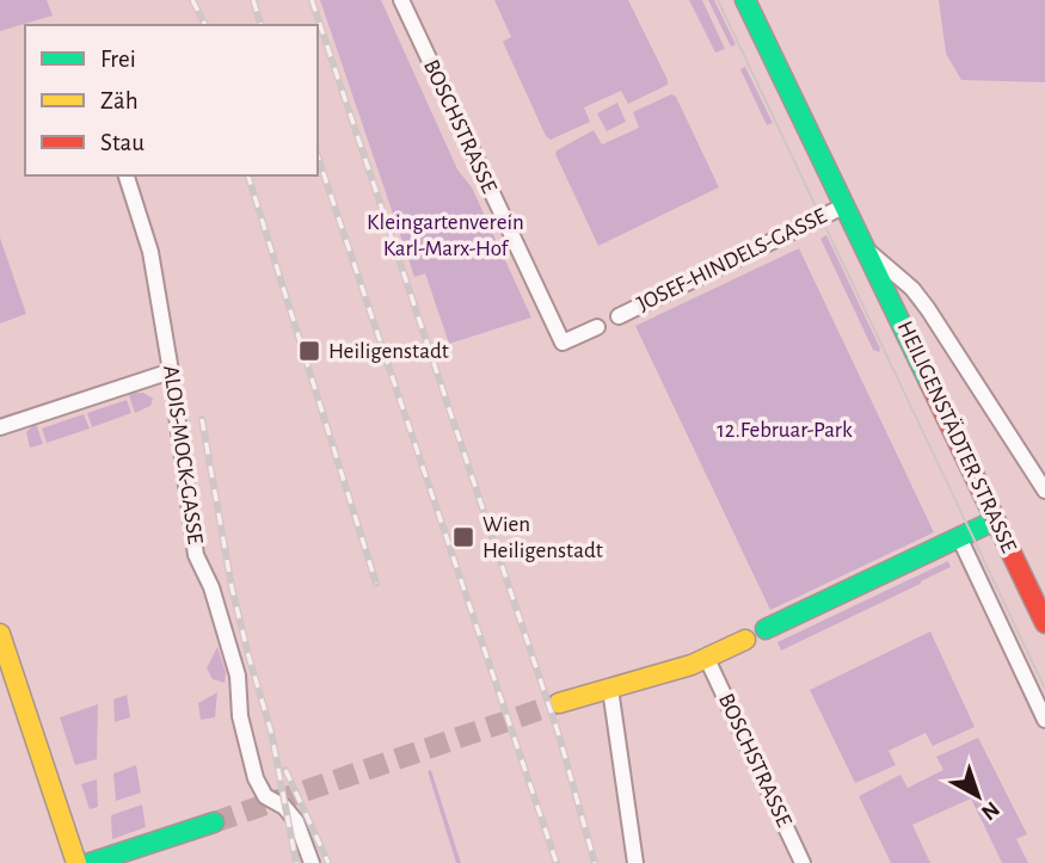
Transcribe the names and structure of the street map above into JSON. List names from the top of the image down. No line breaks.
{"streets":{"street":["BOSCHSTRASSE","JOSEF-HINDELS-GASSE","HEILIGENSTÄDTER STRASSE","ALOIS-MOCK-GASSE"]},"crossings":[["JOSEF-HINDELS-GASSE","HEILIGENSTÄDTER STRASSE"]],"parks":["Kleingartenverein Karl-Marx-Hof","12.Februar-Park"],"places":{"transit":["Heiligenstadt","Wien Heiligenstadt"]},"legend":["Frei","Zäh","Stau"],"north":"bottom right"}
